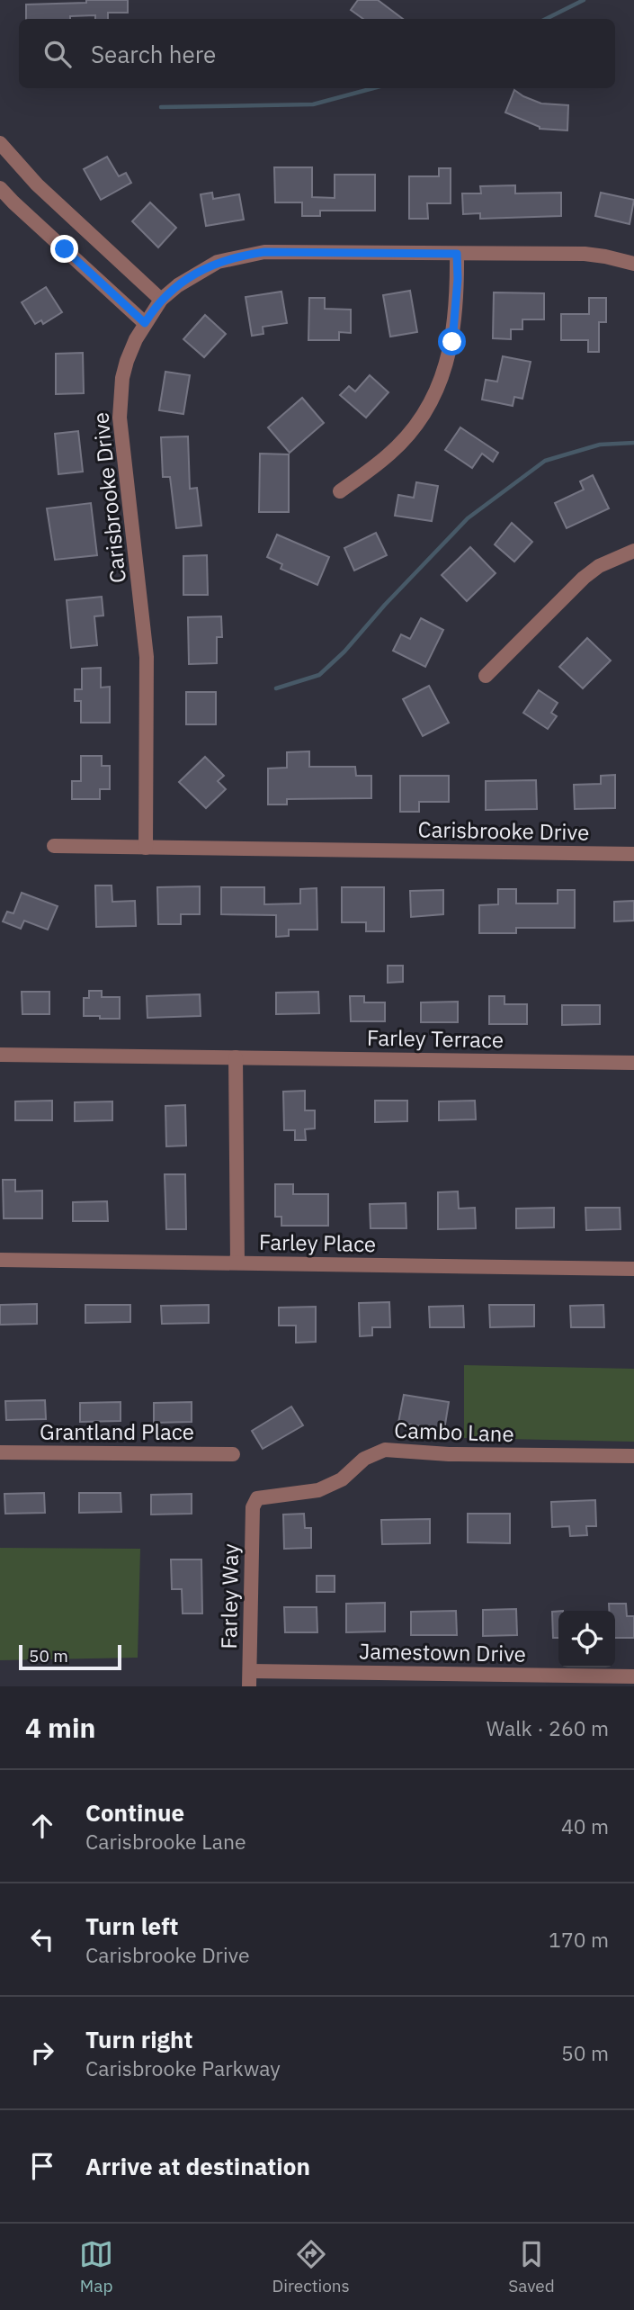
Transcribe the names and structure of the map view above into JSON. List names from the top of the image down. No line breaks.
{"streets":{"street":["Carisbrooke Drive","Farley Terrace","Farley Place","Grantland Place","Cambo Lane","Farley Way","Jamestown Drive"]},"crossings":[["Cambo Lane","Farley Way"],["Farley Way","Jamestown Drive"]],"scale_bar":"50 m","page":{"search":"Search here","scale":"50 m","heading":["4 min","Walk · 260 m"],"list":[["Continue","Carisbrooke Lane","40 m"],["Turn left","Carisbrooke Drive","170 m"],["Turn right","Carisbrooke Parkway","50 m"],"Arrive at destination"],"nav":["Map","Directions","Saved"]}}
